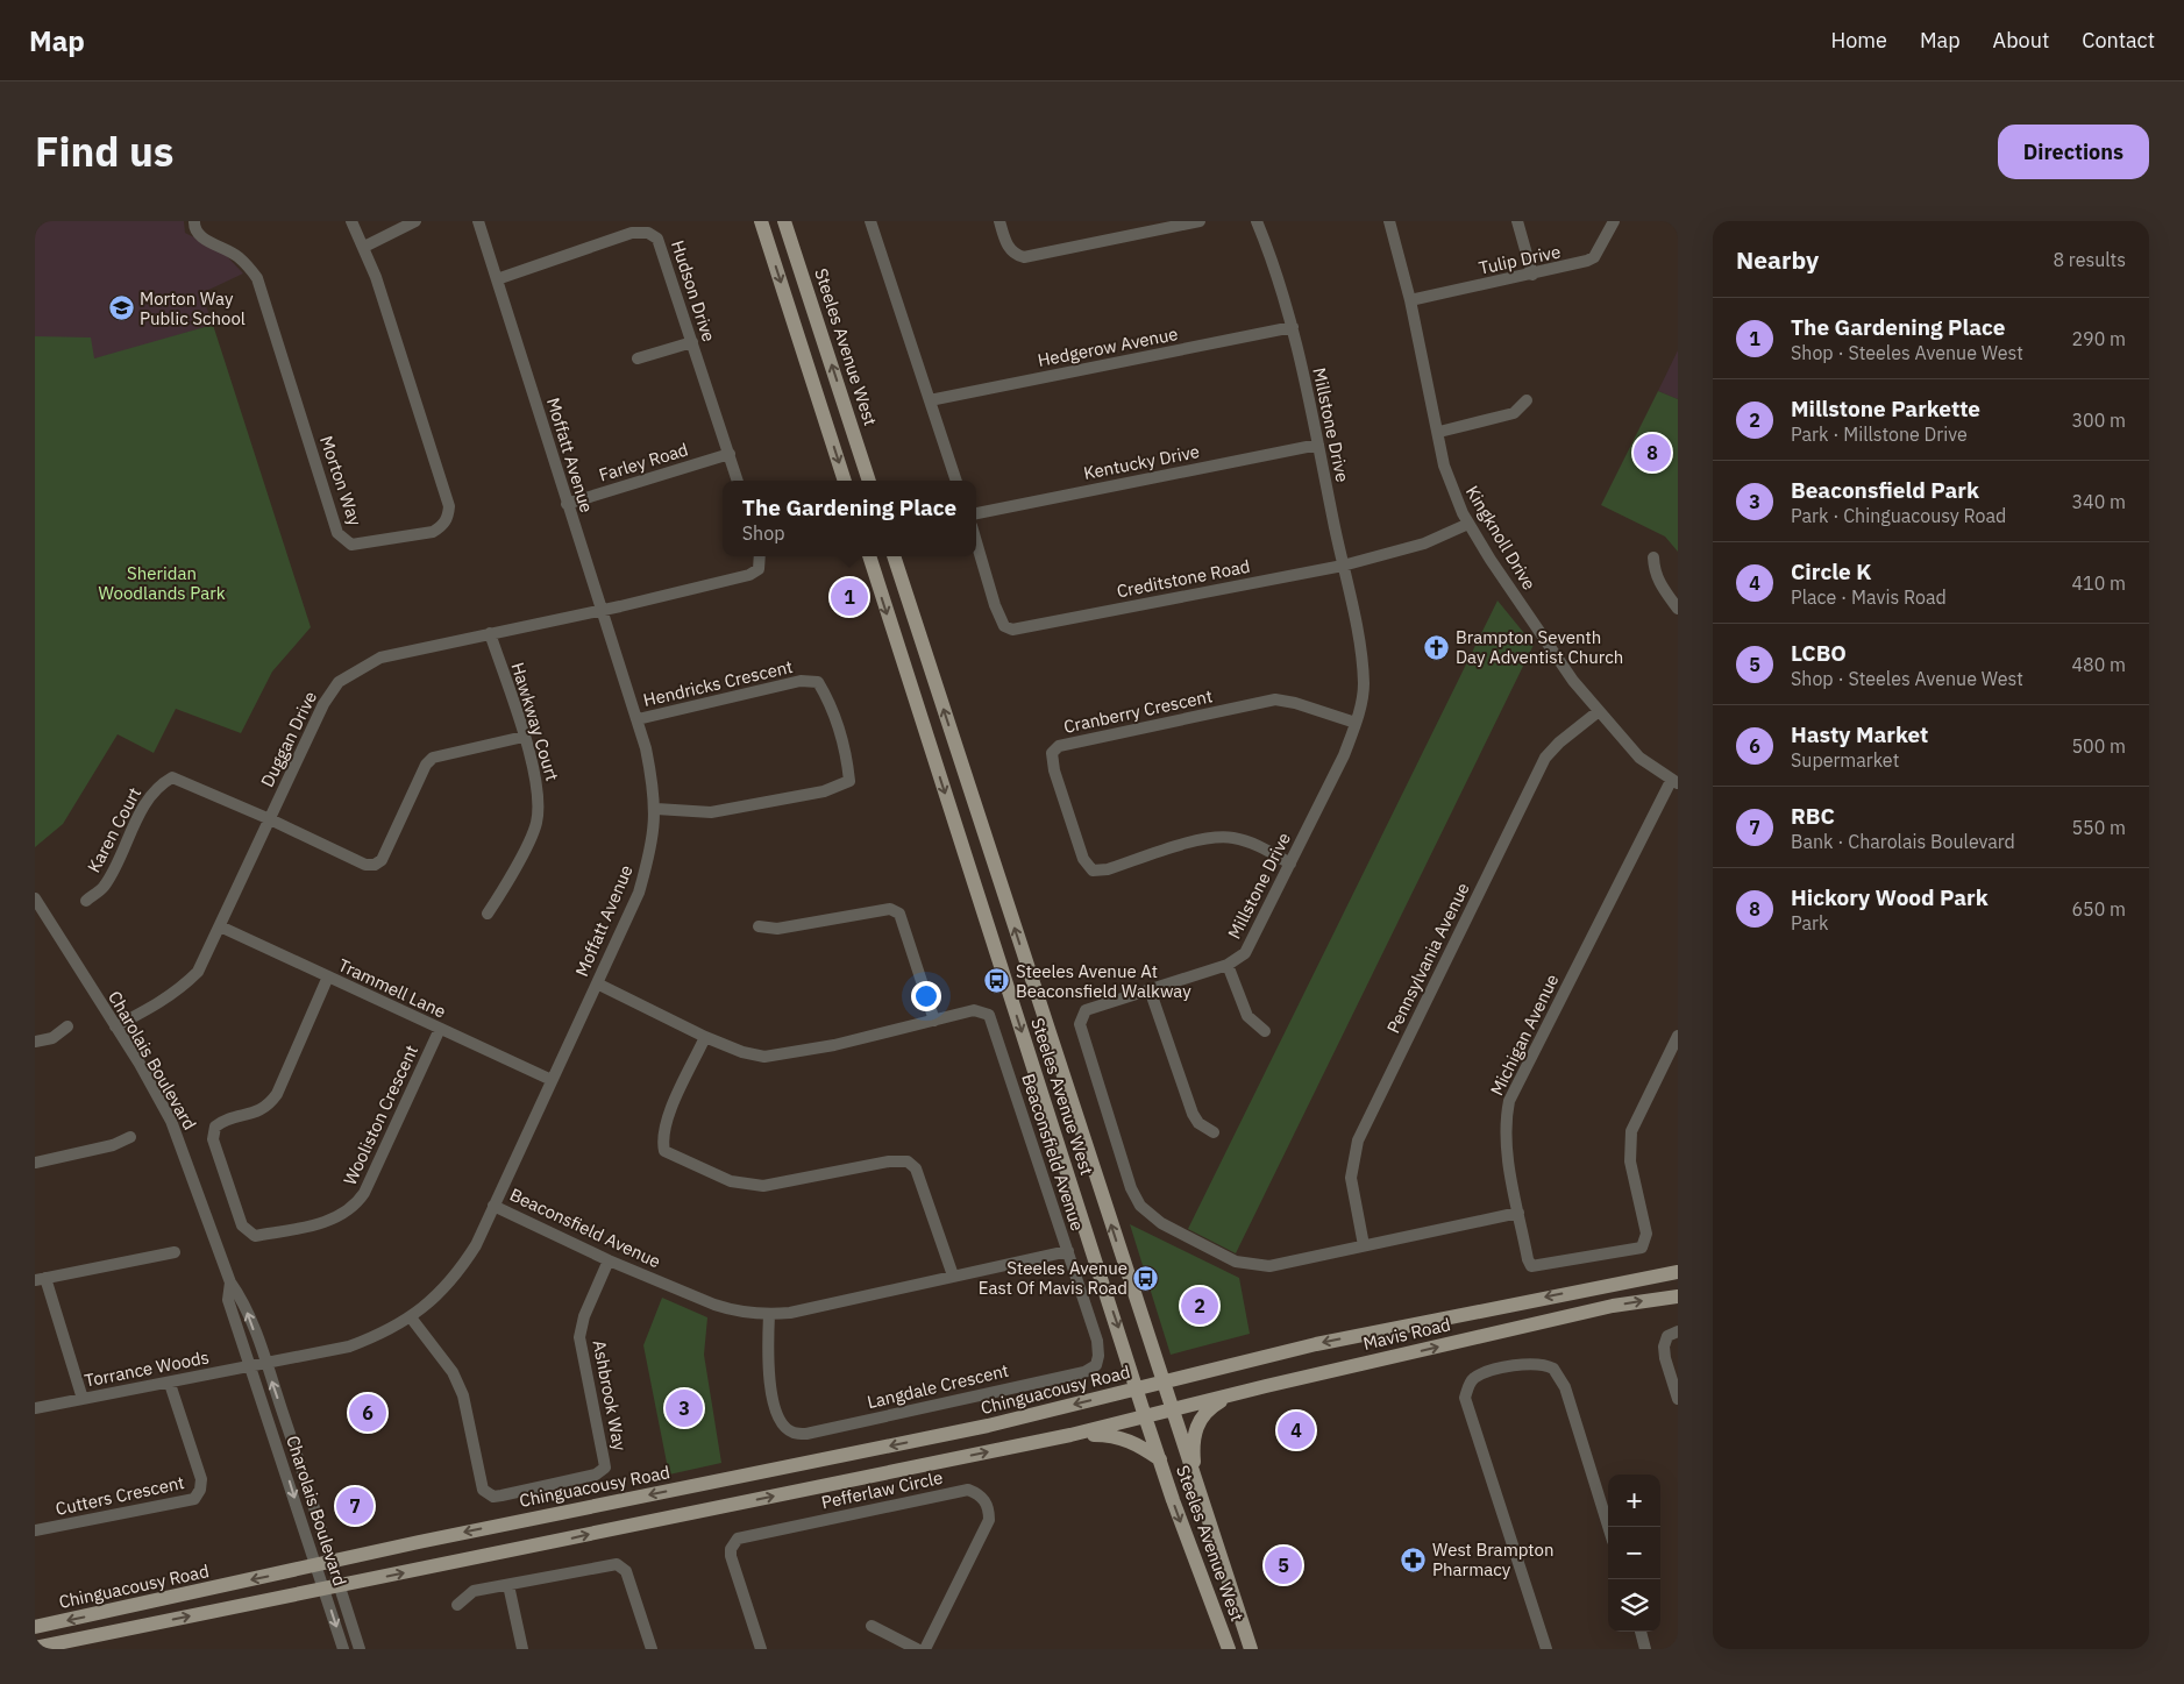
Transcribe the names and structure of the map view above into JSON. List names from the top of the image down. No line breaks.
{"streets":{"main road":["Steeles Avenue West","Mavis Road","Chinguacousy Road"],"street":["Tulip Drive","Hudson Drive","Hedgerow Avenue","Millstone Drive","Moffatt Avenue","Farley Road","Kentucky Drive","Morton Way","Kingknoll Drive","Creditstone Road","Hendricks Crescent","Cranberry Crescent","Hawkway Court","Duggan Drive","Karen Court","Pennsylvania Avenue","Trammell Lane","Michigan Avenue","Charolais Boulevard","Wooliston Crescent","Beaconsfield Avenue","Torrance Woods","Langdale Crescent","Ashbrook Way","Pefferlaw Circle","Cutters Crescent"]},"crossings":[["Tulip Drive","Kingknoll Drive"],["Hudson Drive","Moffatt Avenue"],["Hudson Drive","Farley Road"],["Steeles Avenue West","Mavis Road"],["Steeles Avenue West","Chinguacousy Road"],["Hedgerow Avenue","Millstone Drive"],["Millstone Drive","Kentucky Drive"],["Millstone Drive","Creditstone Road"],["Millstone Drive","Cranberry Crescent"],["Millstone Drive","Pennsylvania Avenue"],["Millstone Drive","Michigan Avenue"],["Moffatt Avenue","Farley Road"],["Moffatt Avenue","Hendricks Crescent"],["Moffatt Avenue","Duggan Drive"],["Moffatt Avenue","Trammell Lane"],["Moffatt Avenue","Charolais Boulevard"],["Moffatt Avenue","Beaconsfield Avenue"],["Moffatt Avenue","Torrance Woods"],["Moffatt Avenue","Ashbrook Way"],["Kingknoll Drive","Creditstone Road"],["Kingknoll Drive","Pennsylvania Avenue"],["Kingknoll Drive","Michigan Avenue"],["Hawkway Court","Duggan Drive"],["Duggan Drive","Karen Court"],["Duggan Drive","Trammell Lane"],["Duggan Drive","Charolais Boulevard"],["Trammell Lane","Wooliston Crescent"],["Charolais Boulevard","Torrance Woods"],["Charolais Boulevard","Chinguacousy Road"],["Beaconsfield Avenue","Langdale Crescent"],["Beaconsfield Avenue","Ashbrook Way"],["Mavis Road","Chinguacousy Road"],["Torrance Woods","Cutters Crescent"]],"parks":["Sheridan Woodlands Park"],"places":{"school or university":["Morton Way Public School"],"church":["Brampton Seventh Day Adventist Church"],"bus stop":["Steeles Avenue At Beaconsfield Walkway","Steeles Avenue East Of Mavis Road"],"pharmacy":["West Brampton Pharmacy"]},"page":{"header":"Map","nav":["Home","Map","About","Contact"],"title":"Find us","buttons":"Directions","heading":["Nearby","8 results"],"list":[{"mark":"1","name":"The Gardening Place","note":"Shop · Steeles Avenue West","value":"290 m"},{"mark":"2","name":"Millstone Parkette","note":"Park · Millstone Drive","value":"300 m"},{"mark":"3","name":"Beaconsfield Park","note":"Park · Chinguacousy Road","value":"340 m"},{"mark":"4","name":"Circle K","note":"Place · Mavis Road","value":"410 m"},{"mark":"5","name":"LCBO","note":"Shop · Steeles Avenue West","value":"480 m"},{"mark":"6","name":"Hasty Market","note":"Supermarket","value":"500 m"},{"mark":"7","name":"RBC","note":"Bank · Charolais Boulevard","value":"550 m"},{"mark":"8","name":"Hickory Wood Park","note":"Park","value":"650 m"}],"pins":["8","1","2","3","6","4","7","5"],"popup":["The Gardening Place","Shop"],"map_buttons":["+","−"]}}
